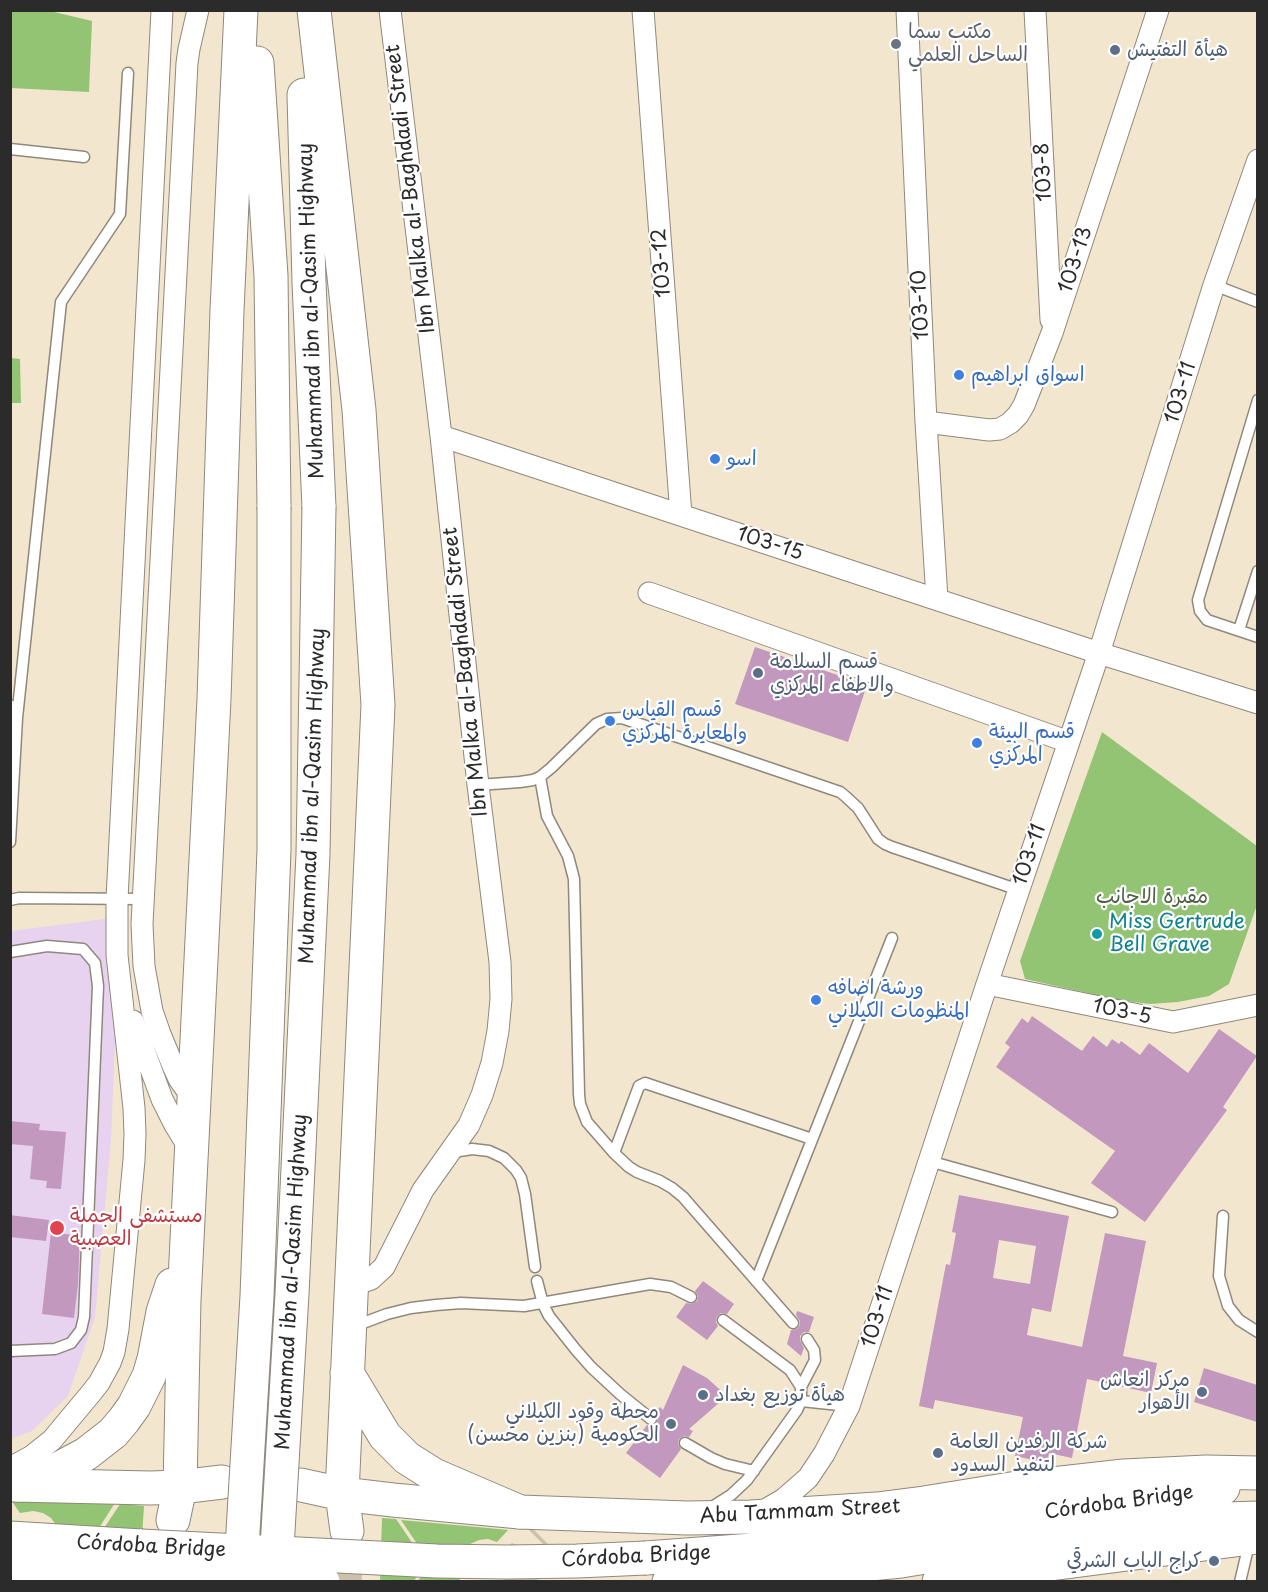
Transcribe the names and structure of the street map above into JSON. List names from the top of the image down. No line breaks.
{"streets":{"main road":["Muhammad ibn al-Qasim Highway","Córdoba Bridge","Abu Tammam Street"],"street":["103-8","Ibn Malka al-Baghdadi Street","103-13","103-12","103-10","103-11","103-15","103-5"]},"crossings":[["103-8","103-13"],["Ibn Malka al-Baghdadi Street","103-15"],["103-13","103-10"],["103-12","103-15"],["103-10","103-15"],["103-11","103-15"],["103-11","103-5"],["103-11","Abu Tammam Street"]],"parks":["مقبرة الاجانب"],"places":["مكتب سما الساحل العلمي","هيأة التفتيش","اسواق ابراهيم","اسو","قسم السلامة والاطفاء المركزي","قسم القياس والمعايرة المركزي","قسم البيئة المركزي","Miss Gertrude Bell Grave","ورشة اضافه المنظومات الكيلاني","مستشفى الجملة العصبية","مركز انعاش الأهوار","هيأة توزيع بغداد","محطة وقود الكيلاني الحكومية (بنزين محسن)","شركة الرفدين العامة لتنفيذ السدود","كراج الباب الشرقي"]}
